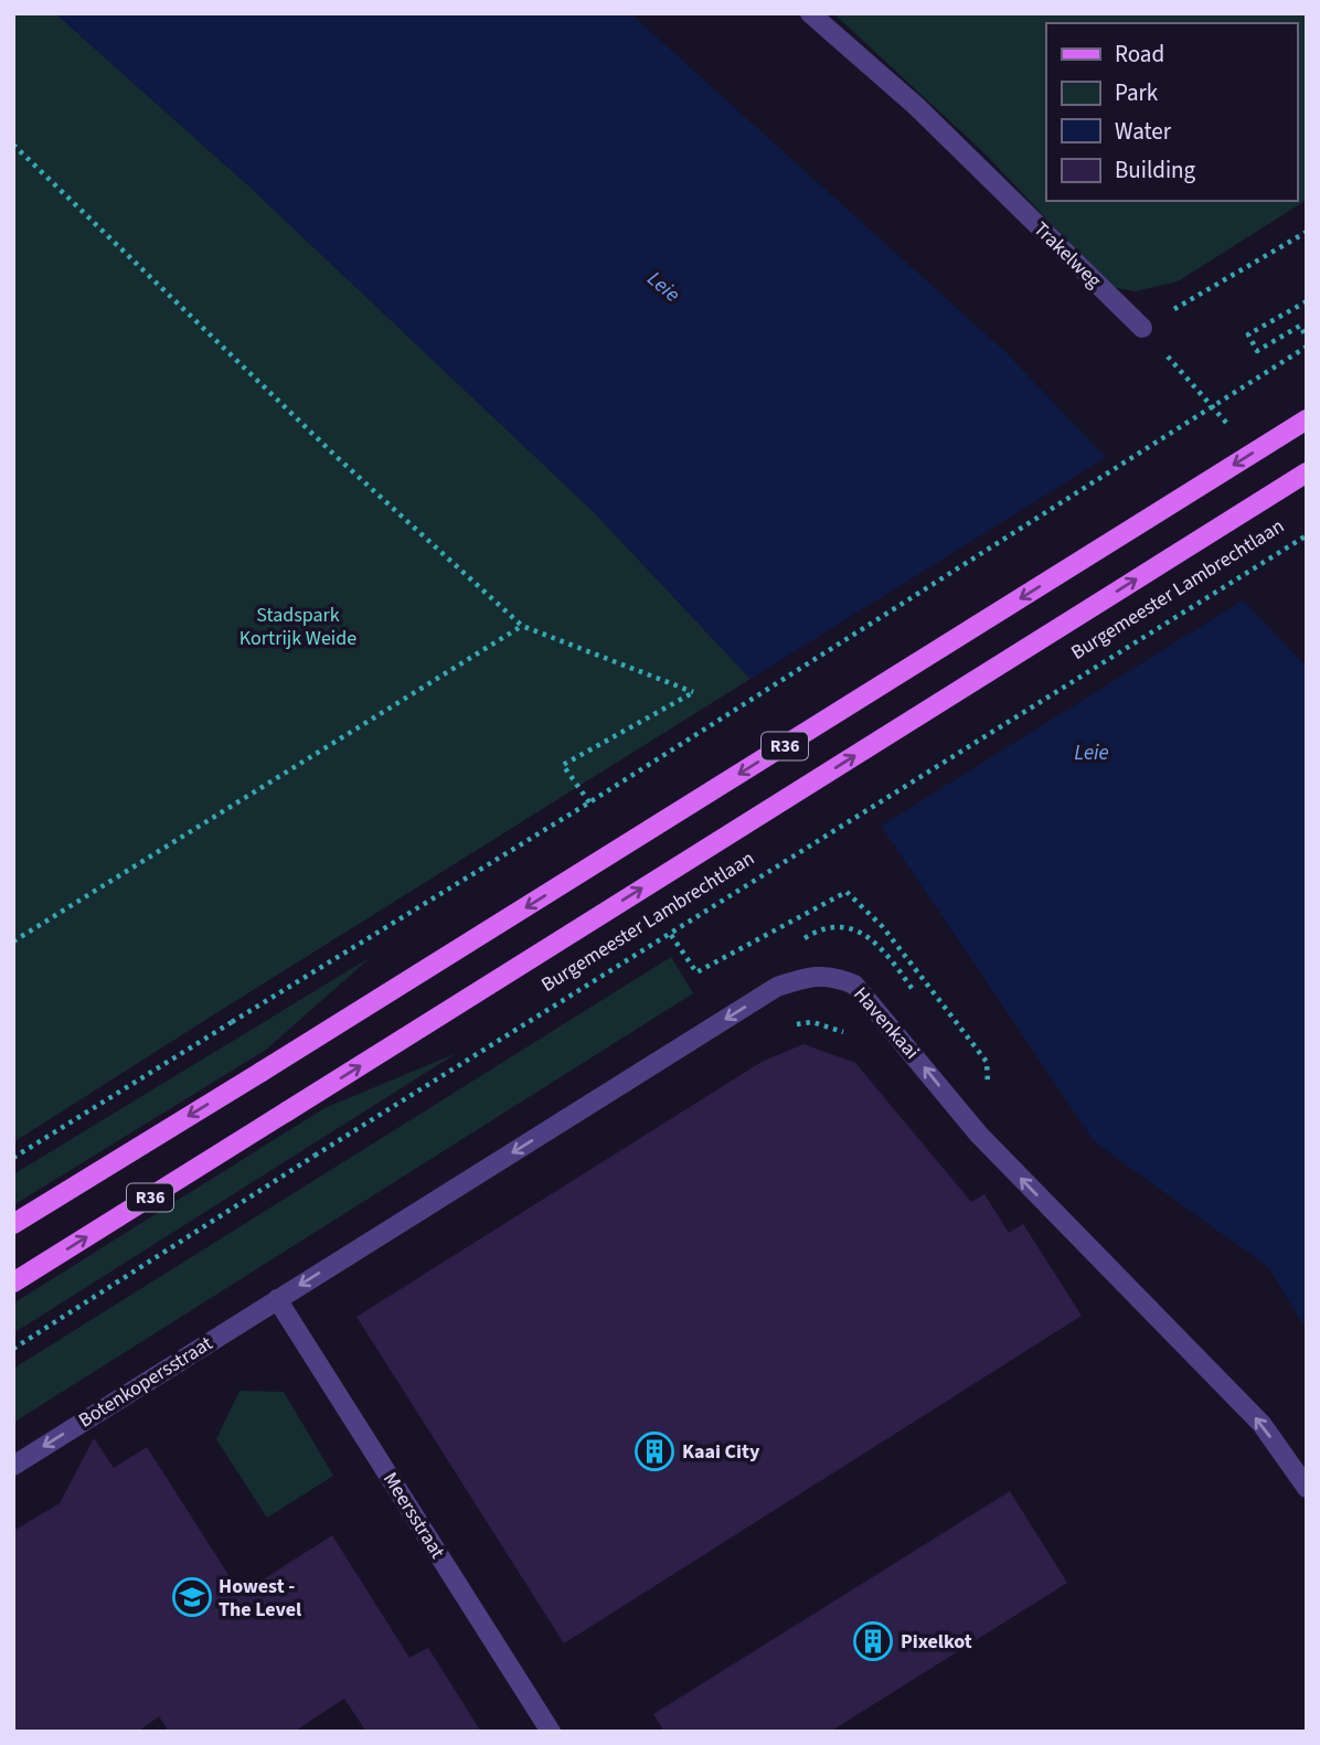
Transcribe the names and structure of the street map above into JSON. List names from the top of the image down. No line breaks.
{"streets":{"main road":["Burgemeester Lambrechtlaan","R36"],"street":["Trakelweg","Havenkaai","Botenkopersstraat","Meersstraat"]},"crossings":[["Havenkaai","Botenkopersstraat"],["Havenkaai","Meersstraat"],["Botenkopersstraat","Meersstraat"]],"one_way":["Botenkopersstraat"],"water":["Leie"],"parks":["Stadspark Kortrijk Weide"],"places":{"building":["Kaai City","Pixelkot"],"school or university":["Howest - The Level"]},"legend":["Road","Park","Water","Building"]}
